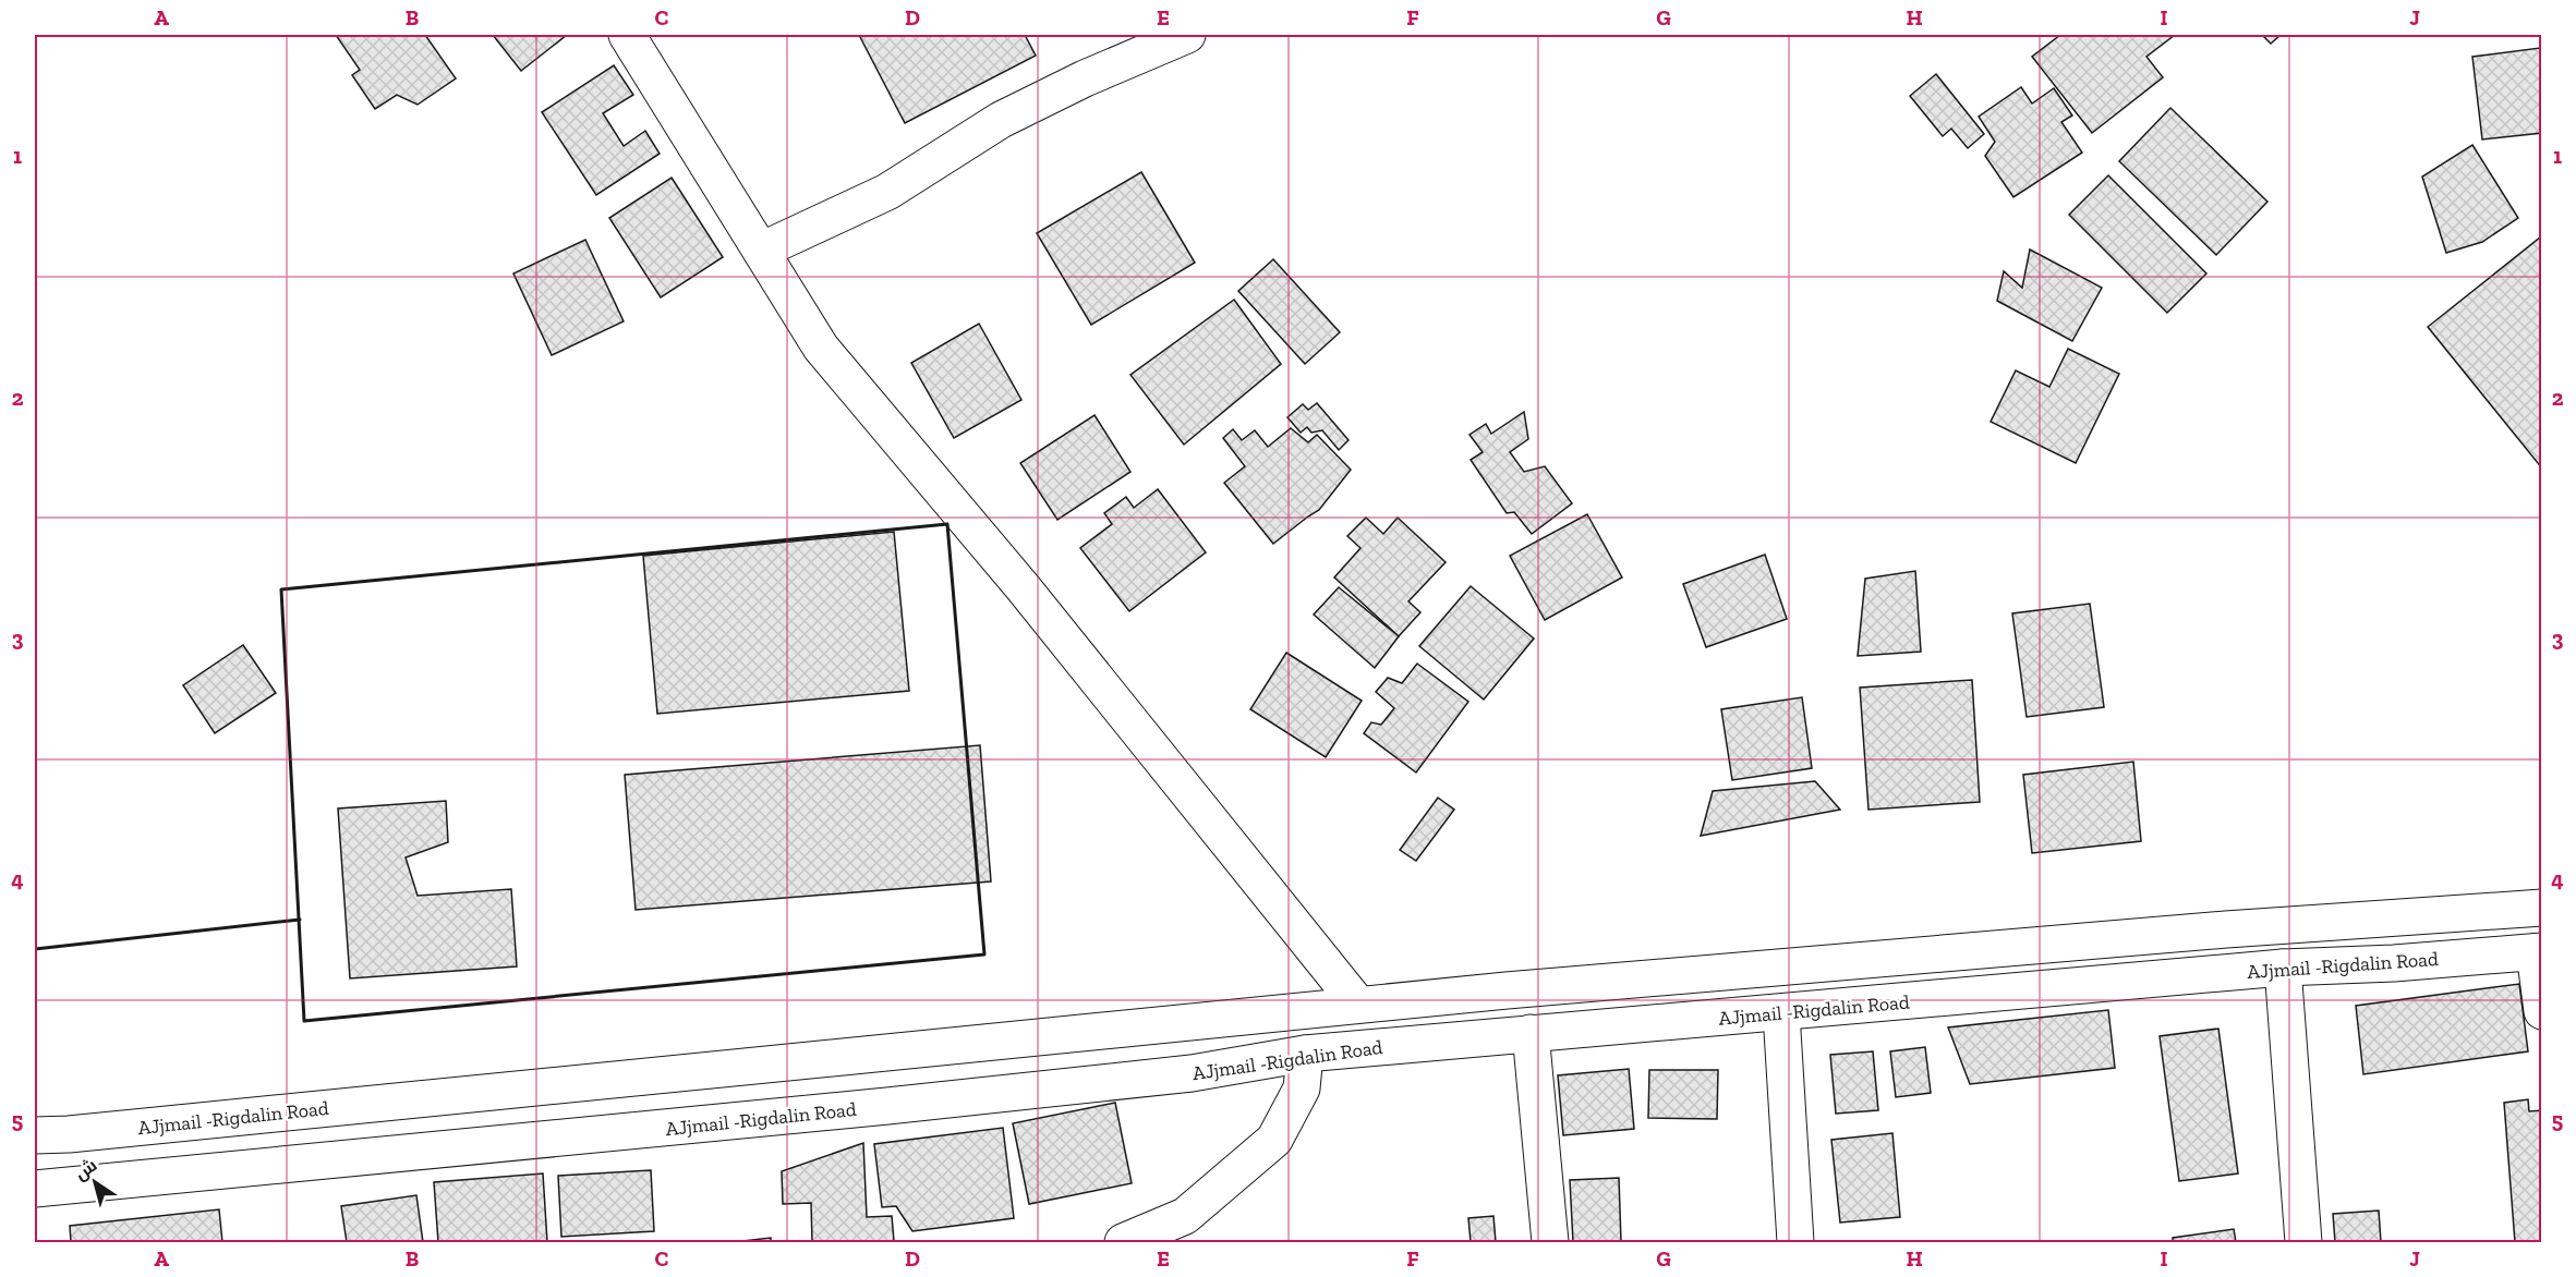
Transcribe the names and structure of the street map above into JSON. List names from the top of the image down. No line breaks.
{"streets":{"main road":["AJjmail -Rigdalin Road"]},"north":"top left","grid":{"columns":["A","B","C","D","E","F","G","H","I","J"],"rows":["1","2","3","4","5"]}}
